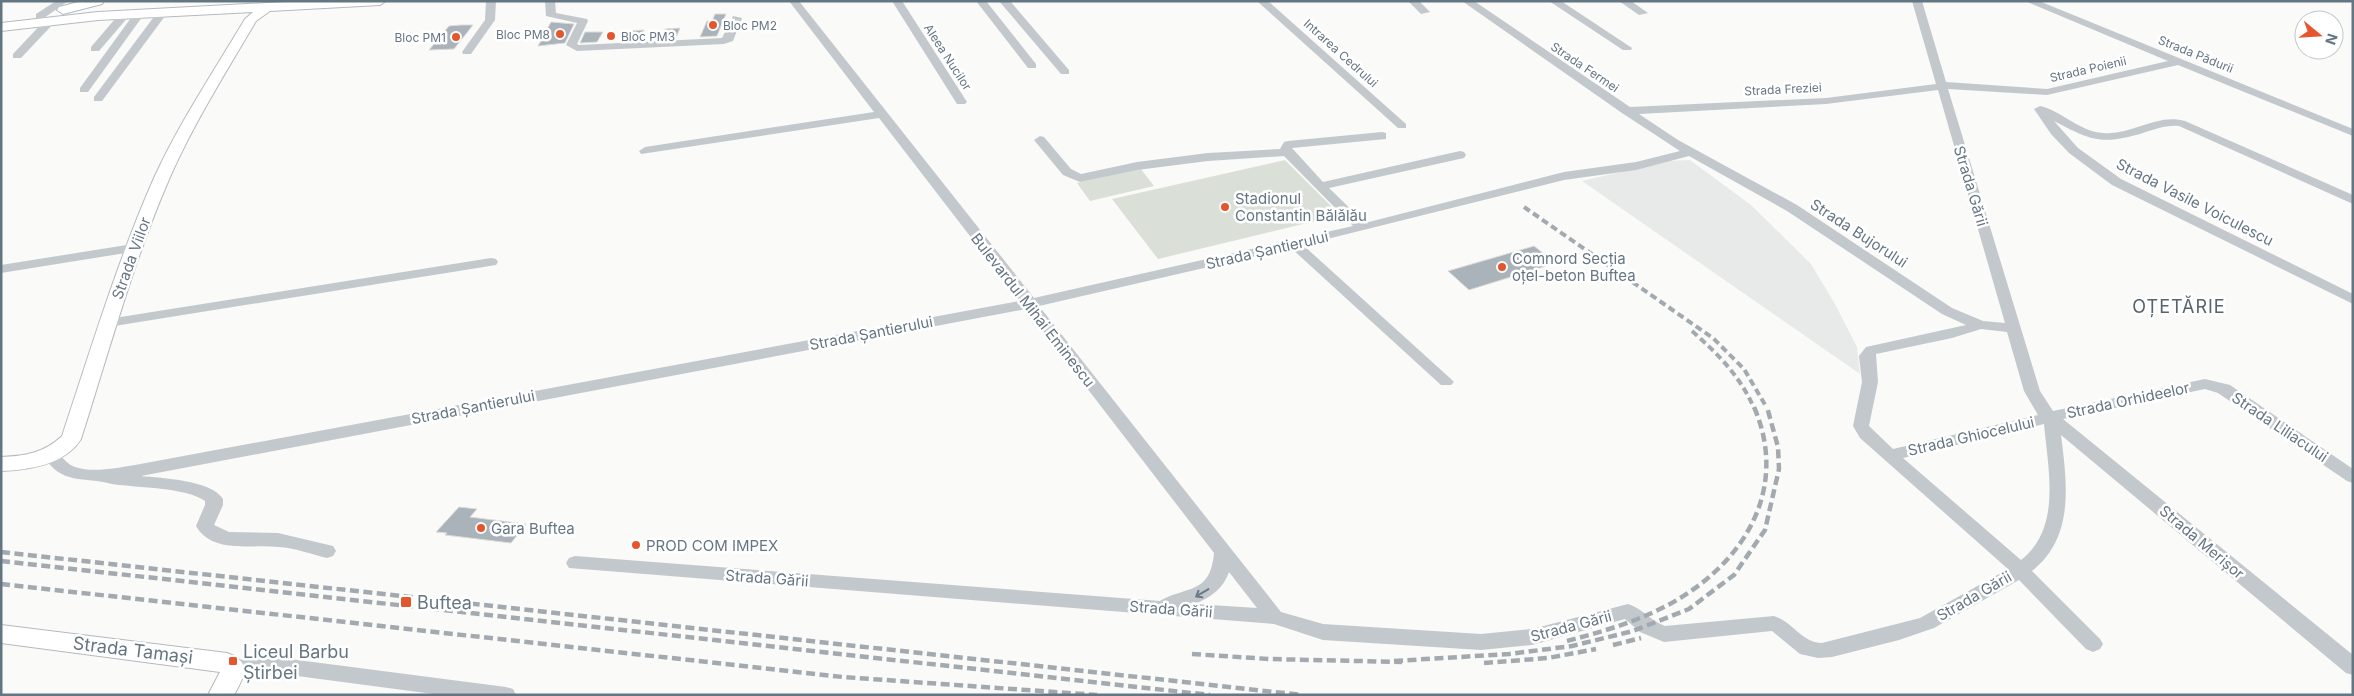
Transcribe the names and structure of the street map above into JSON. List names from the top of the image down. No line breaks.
{"streets":{"main road":["Strada Viilor","Strada Tamași"],"street":["Intrarea Cedrului","Strada Pădurii","Aleea Nucilor","Strada Fermei","Strada Poienii","Strada Freziei","Strada Gării","Strada Vasile Voiculescu","Strada Bujorului","Strada Șantierului","Bulevardul Mihai Eminescu","Strada Orhideelor","Strada Liliacului","Strada Ghiocelului","Strada Merișor"]},"crossings":[["Strada Pădurii","Strada Poienii"],["Strada Fermei","Strada Freziei"],["Strada Fermei","Strada Bujorului"],["Strada Fermei","Strada Șantierului"],["Strada Poienii","Strada Freziei"],["Strada Poienii","Strada Gării"],["Strada Poienii","Strada Vasile Voiculescu"],["Strada Freziei","Strada Gării"],["Strada Gării","Strada Bujorului"],["Strada Gării","Bulevardul Mihai Eminescu"],["Strada Gării","Strada Orhideelor"],["Strada Gării","Strada Ghiocelului"],["Strada Gării","Strada Merișor"],["Strada Bujorului","Strada Șantierului"],["Strada Șantierului","Strada Viilor"],["Strada Șantierului","Bulevardul Mihai Eminescu"],["Strada Orhideelor","Strada Liliacului"],["Strada Orhideelor","Strada Ghiocelului"],["Strada Orhideelor","Strada Merișor"],["Strada Ghiocelului","Strada Merișor"]],"districts":["OȚETĂRIE"],"places":{"other":["Bloc PM2","Bloc PM8","Bloc PM3","Bloc PM1","Stadionul Constantin Bălălău","Comnord Secția oțel-beton Buftea","Gara Buftea","PROD COM IMPEX"],"transit":["Buftea","Liceul Barbu Știrbei"]},"north":"right"}
